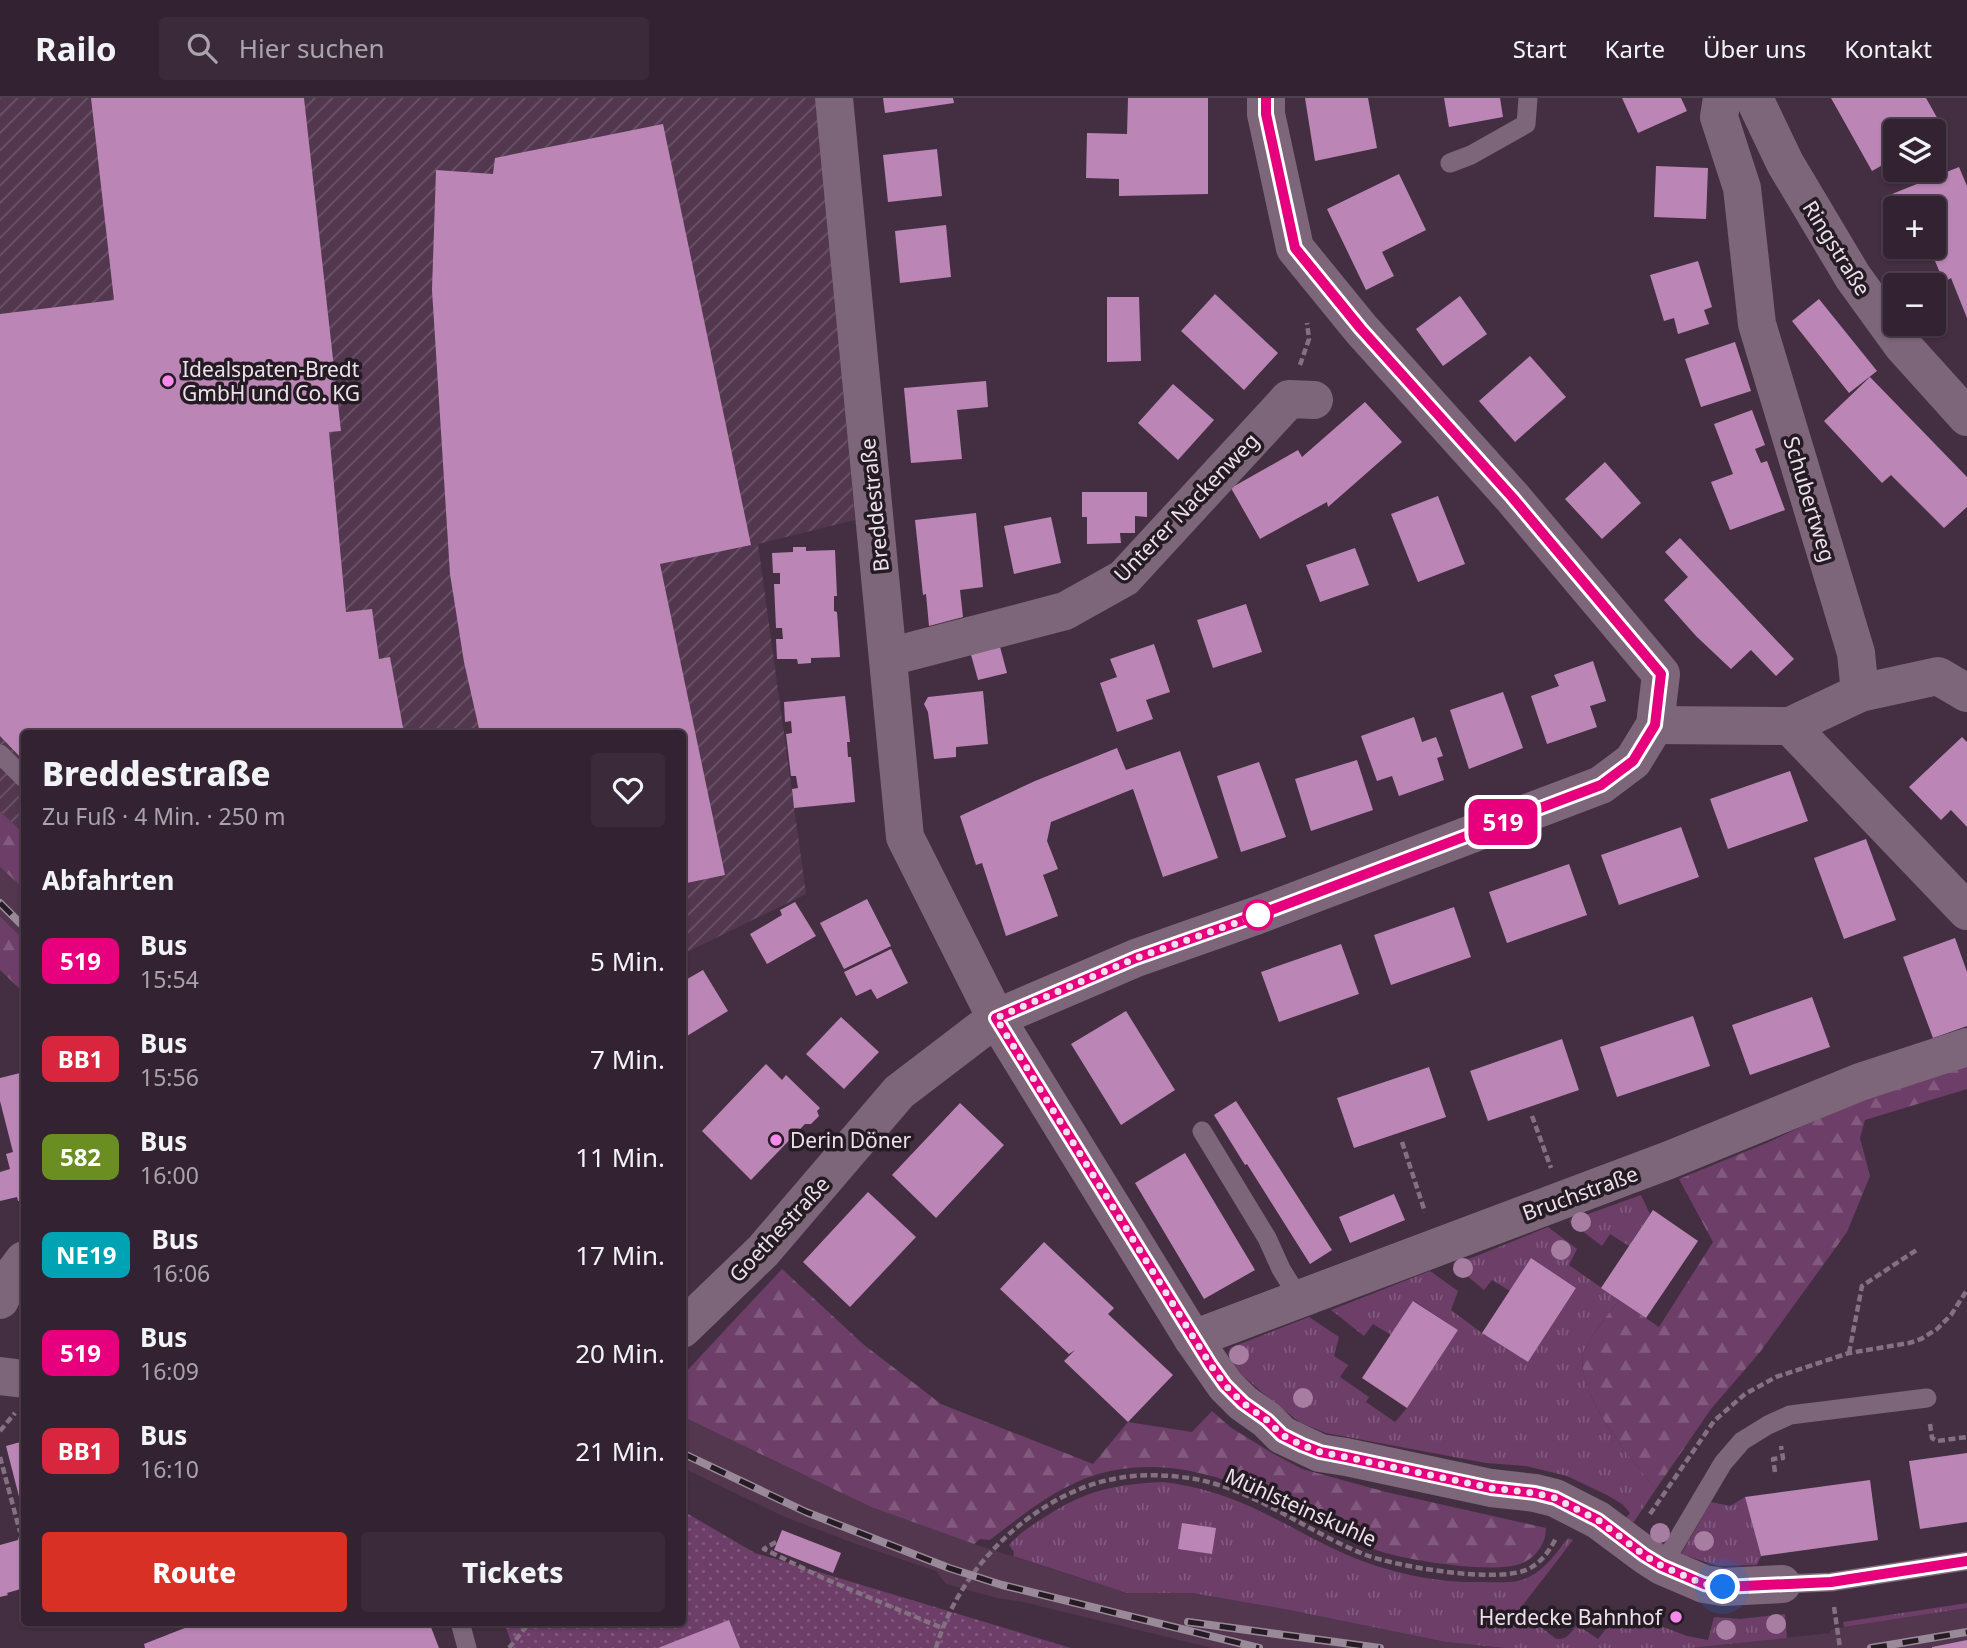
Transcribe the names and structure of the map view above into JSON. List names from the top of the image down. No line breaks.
{"streets":{"street":["Ringstraße","Schubertweg","Breddestraße","Unterer Nackenweg","Bruchstraße","Goethestraße"],"path":["Mühlsteinskuhle"]},"crossings":[["Breddestraße","Unterer Nackenweg"],["Breddestraße","Bruchstraße"],["Breddestraße","Goethestraße"],["Breddestraße","Mühlsteinskuhle"]],"places":["Idealspaten-Bredt GmbH und Co. KG","Derin Döner","Herdecke Bahnhof"],"lines":["bus line 519"],"page":{"header":"Railo","search":"Hier suchen","nav":["Start","Karte","Über uns","Kontakt"],"on_map":"519","map_buttons":["+","−"],"heading":[["Breddestraße","Zu Fuß · 4 Min. · 250 m"],"Abfahrten"],"list":[{"mark":"519","name":"Bus","note":"15:54","value":"5 Min."},{"mark":"BB1","name":"Bus","note":"15:56","value":"7 Min."},{"mark":"582","name":"Bus","note":"16:00","value":"11 Min."},{"mark":"NE19","name":"Bus","note":"16:06","value":"17 Min."},{"mark":"519","name":"Bus","note":"16:09","value":"20 Min."},{"mark":"BB1","name":"Bus","note":"16:10","value":"21 Min."}],"buttons":["Route","Tickets"]}}
